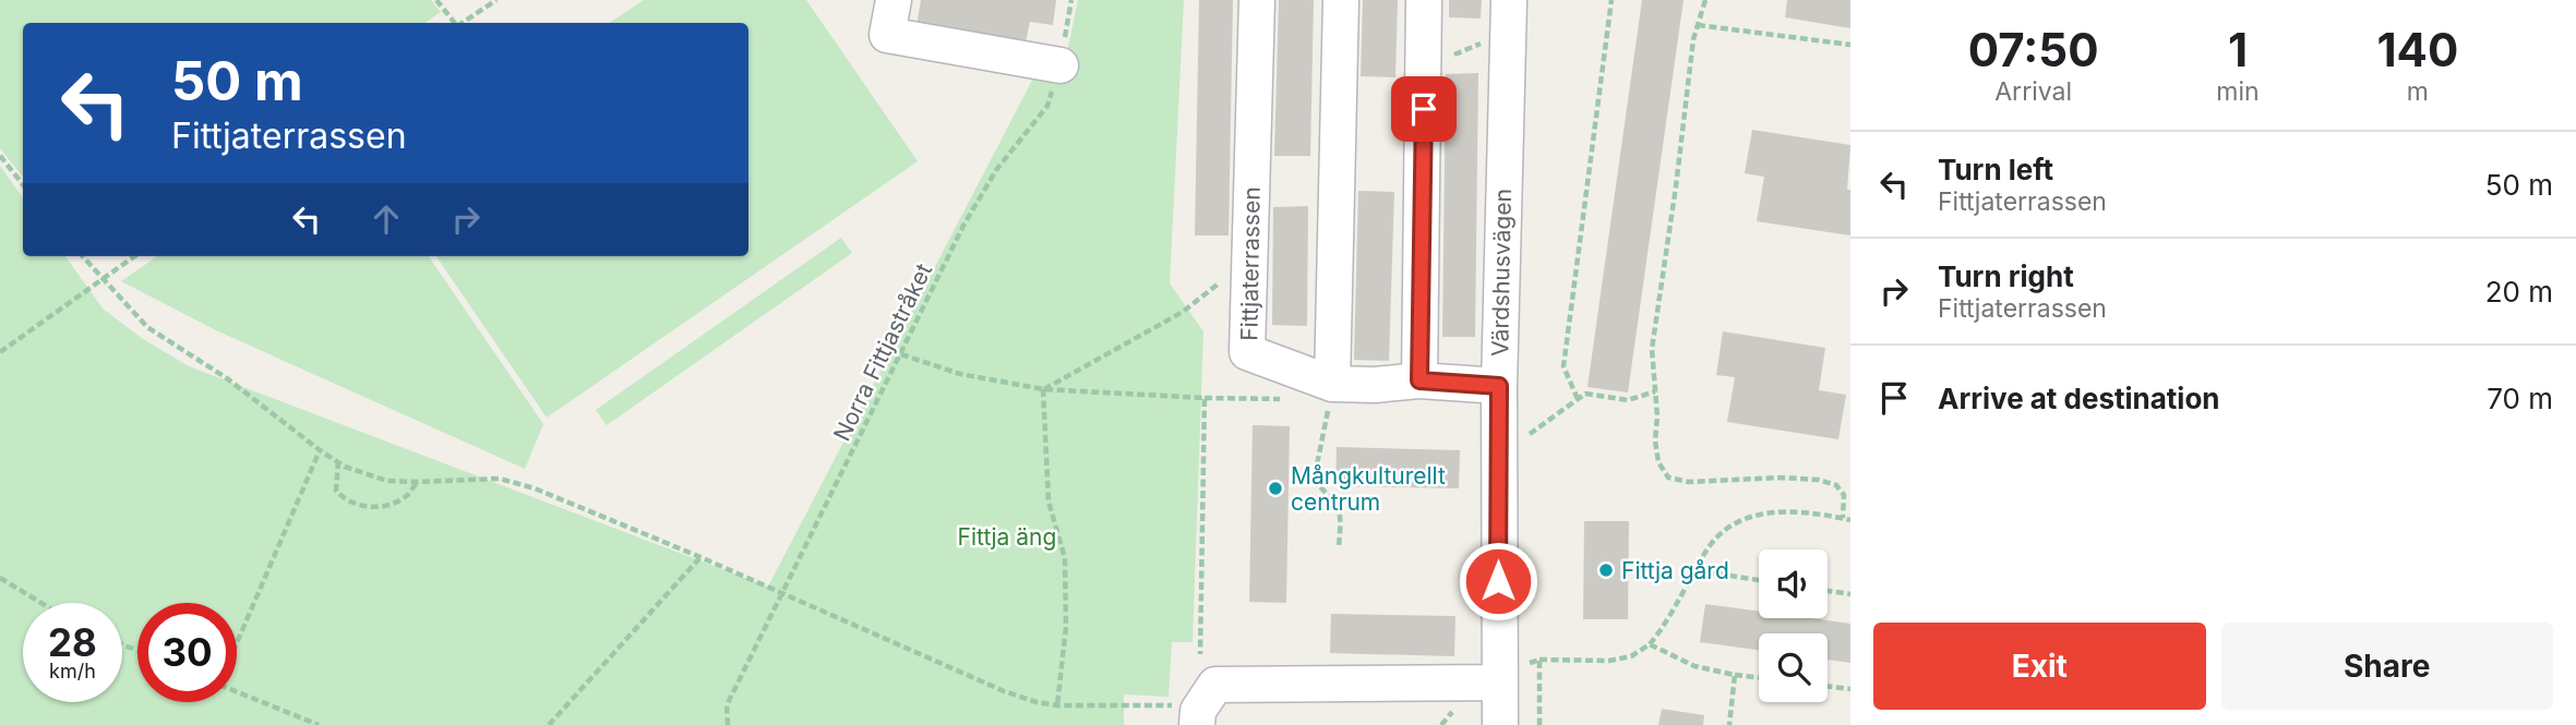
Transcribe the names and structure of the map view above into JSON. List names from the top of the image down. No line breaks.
{"streets":{"street":["Fittjaterrassen","Värdshusvägen"],"path":["Norra Fittjastråket"]},"crossings":[["Fittjaterrassen","Värdshusvägen"]],"parks":["Fittja äng"],"places":["Mångkulturellt centrum","Fittja gård"],"page":{"eta":["07:50","Arrival","1","min","140","m"],"turn":["50 m","Fittjaterrassen"],"list":[{"name":"Turn left","note":"Fittjaterrassen","value":"50 m"},{"name":"Turn right","note":"Fittjaterrassen","value":"20 m"},{"name":"Arrive at destination","value":"70 m"}],"speed":"28 km/h","limit":"30","buttons":["Exit","Share"]}}
